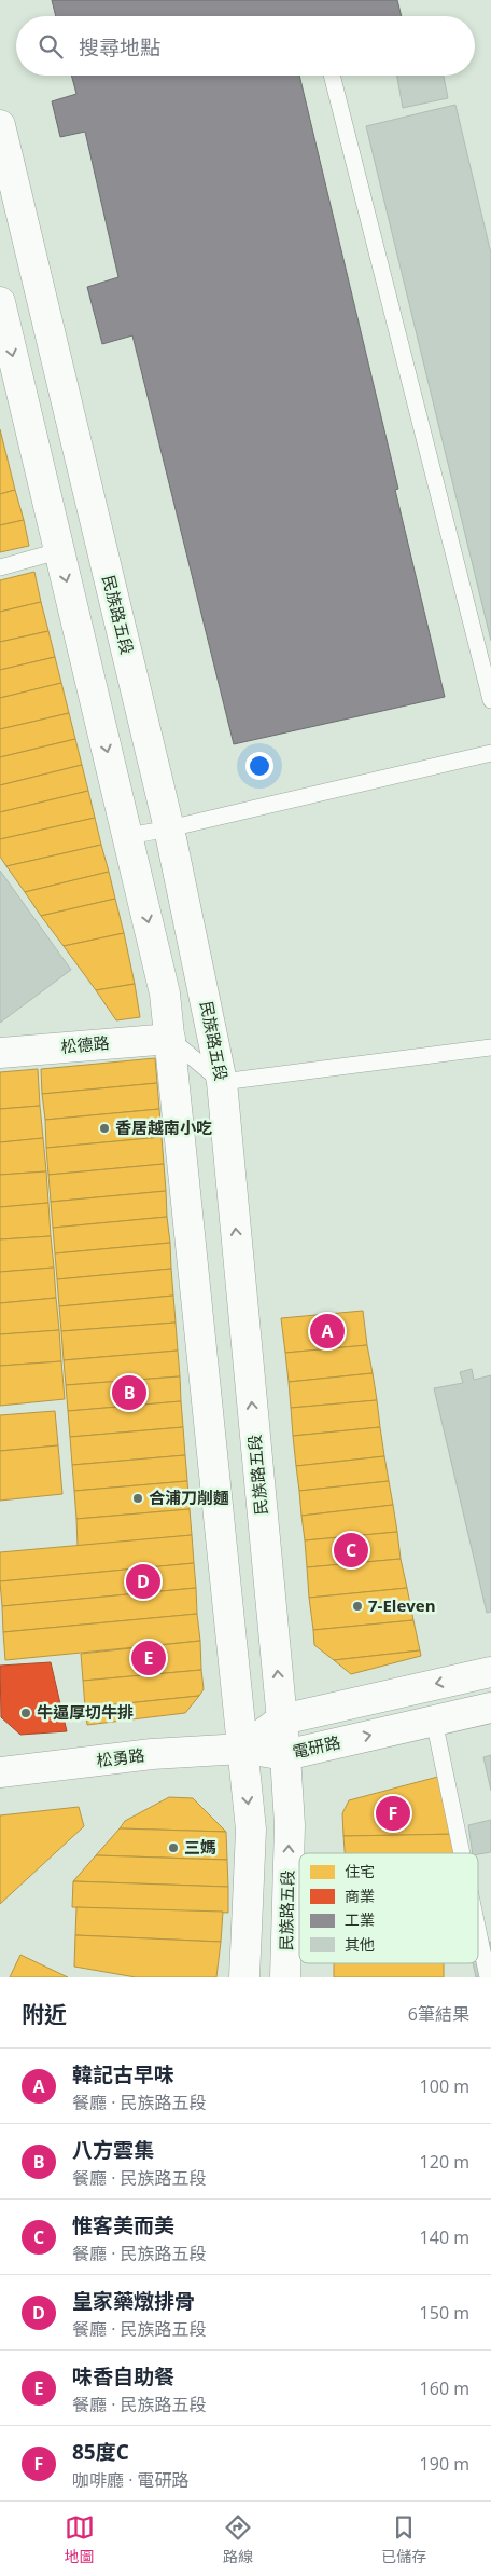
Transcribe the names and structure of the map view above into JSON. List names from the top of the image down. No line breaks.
{"streets":{"main road":["民族路五段","松德路","電研路","松勇路"]},"crossings":[["民族路五段","電研路"],["電研路","松勇路"]],"places":["香居越南小吃","合浦刀削麵","7-Eleven","牛逼厚切牛排","三媽"],"legend":["住宅","商業","工業","其他"],"page":{"search":"搜尋地點","pins":["A","B","C","D","E","F"],"heading":["附近","6筆結果"],"list":[{"mark":"A","name":"韓記古早味","note":"餐廳 · 民族路五段","value":"100 m"},{"mark":"B","name":"八方雲集","note":"餐廳 · 民族路五段","value":"120 m"},{"mark":"C","name":"惟客美而美","note":"餐廳 · 民族路五段","value":"140 m"},{"mark":"D","name":"皇家藥燉排骨","note":"餐廳 · 民族路五段","value":"150 m"},{"mark":"E","name":"味香自助餐","note":"餐廳 · 民族路五段","value":"160 m"},{"mark":"F","name":"85度C","note":"咖啡廳 · 電研路","value":"190 m"}],"nav":["地圖","路線","已儲存"]}}
